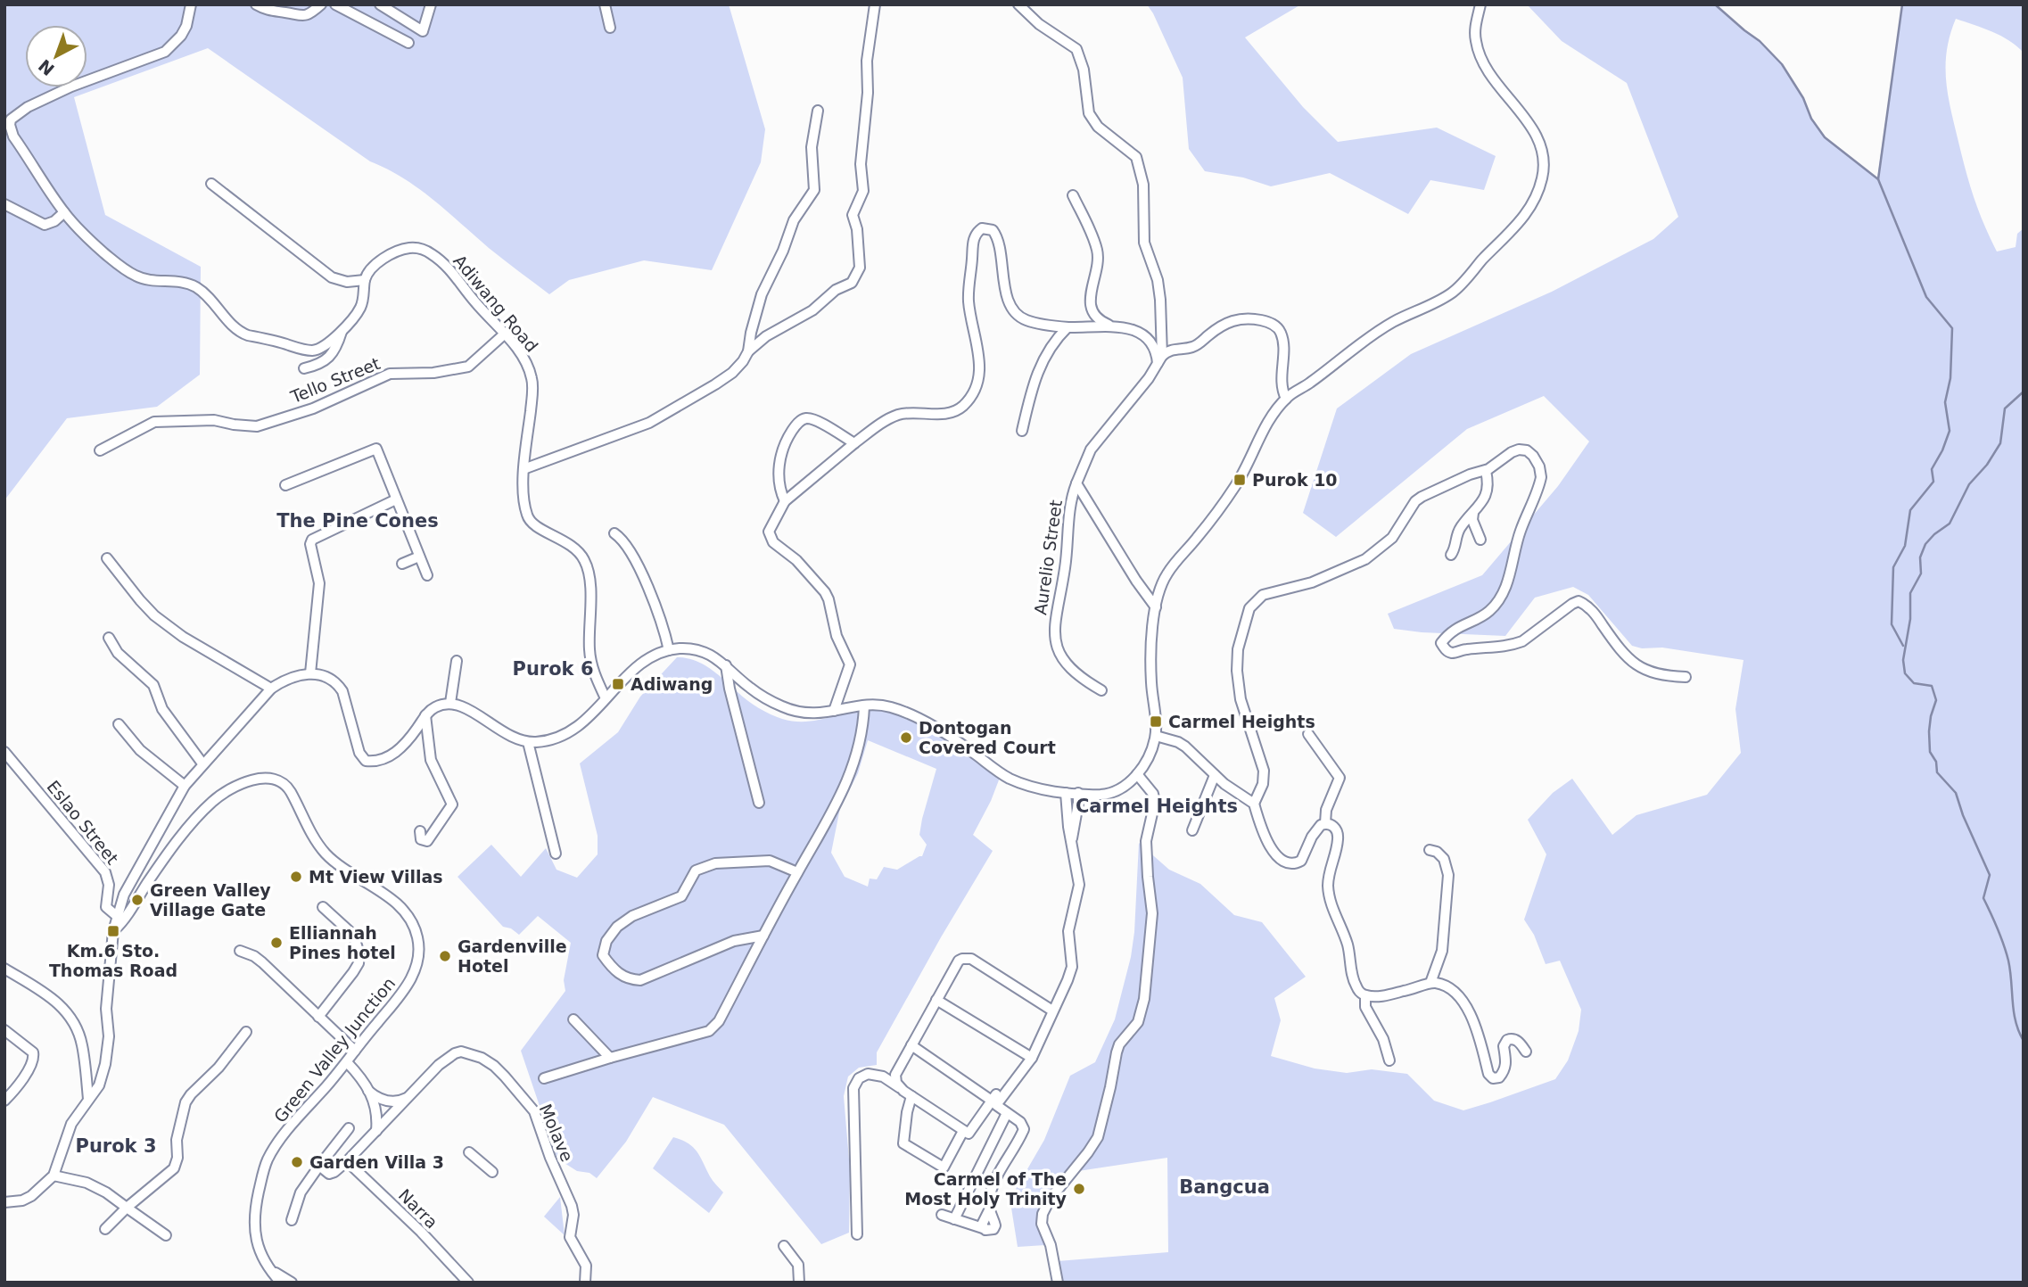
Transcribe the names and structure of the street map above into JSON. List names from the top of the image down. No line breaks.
{"streets":{"street":["Adiwang Road","Tello Street","Aurelio Street","Eslao Street","Green Valley Junction","Molave","Narra"]},"crossings":[["Adiwang Road","Tello Street"]],"districts":["The Pine Cones","Purok 6","Carmel Heights","Purok 3","Bangcua"],"places":{"transit":["Purok 10","Adiwang","Carmel Heights","Km.6 Sto. Thomas Road"],"other":["Dontogan Covered Court","Mt View Villas","Green Valley Village Gate","Elliannah Pines hotel","Gardenville Hotel","Garden Villa 3","Carmel of The Most Holy Trinity"]},"north":"bottom left"}
